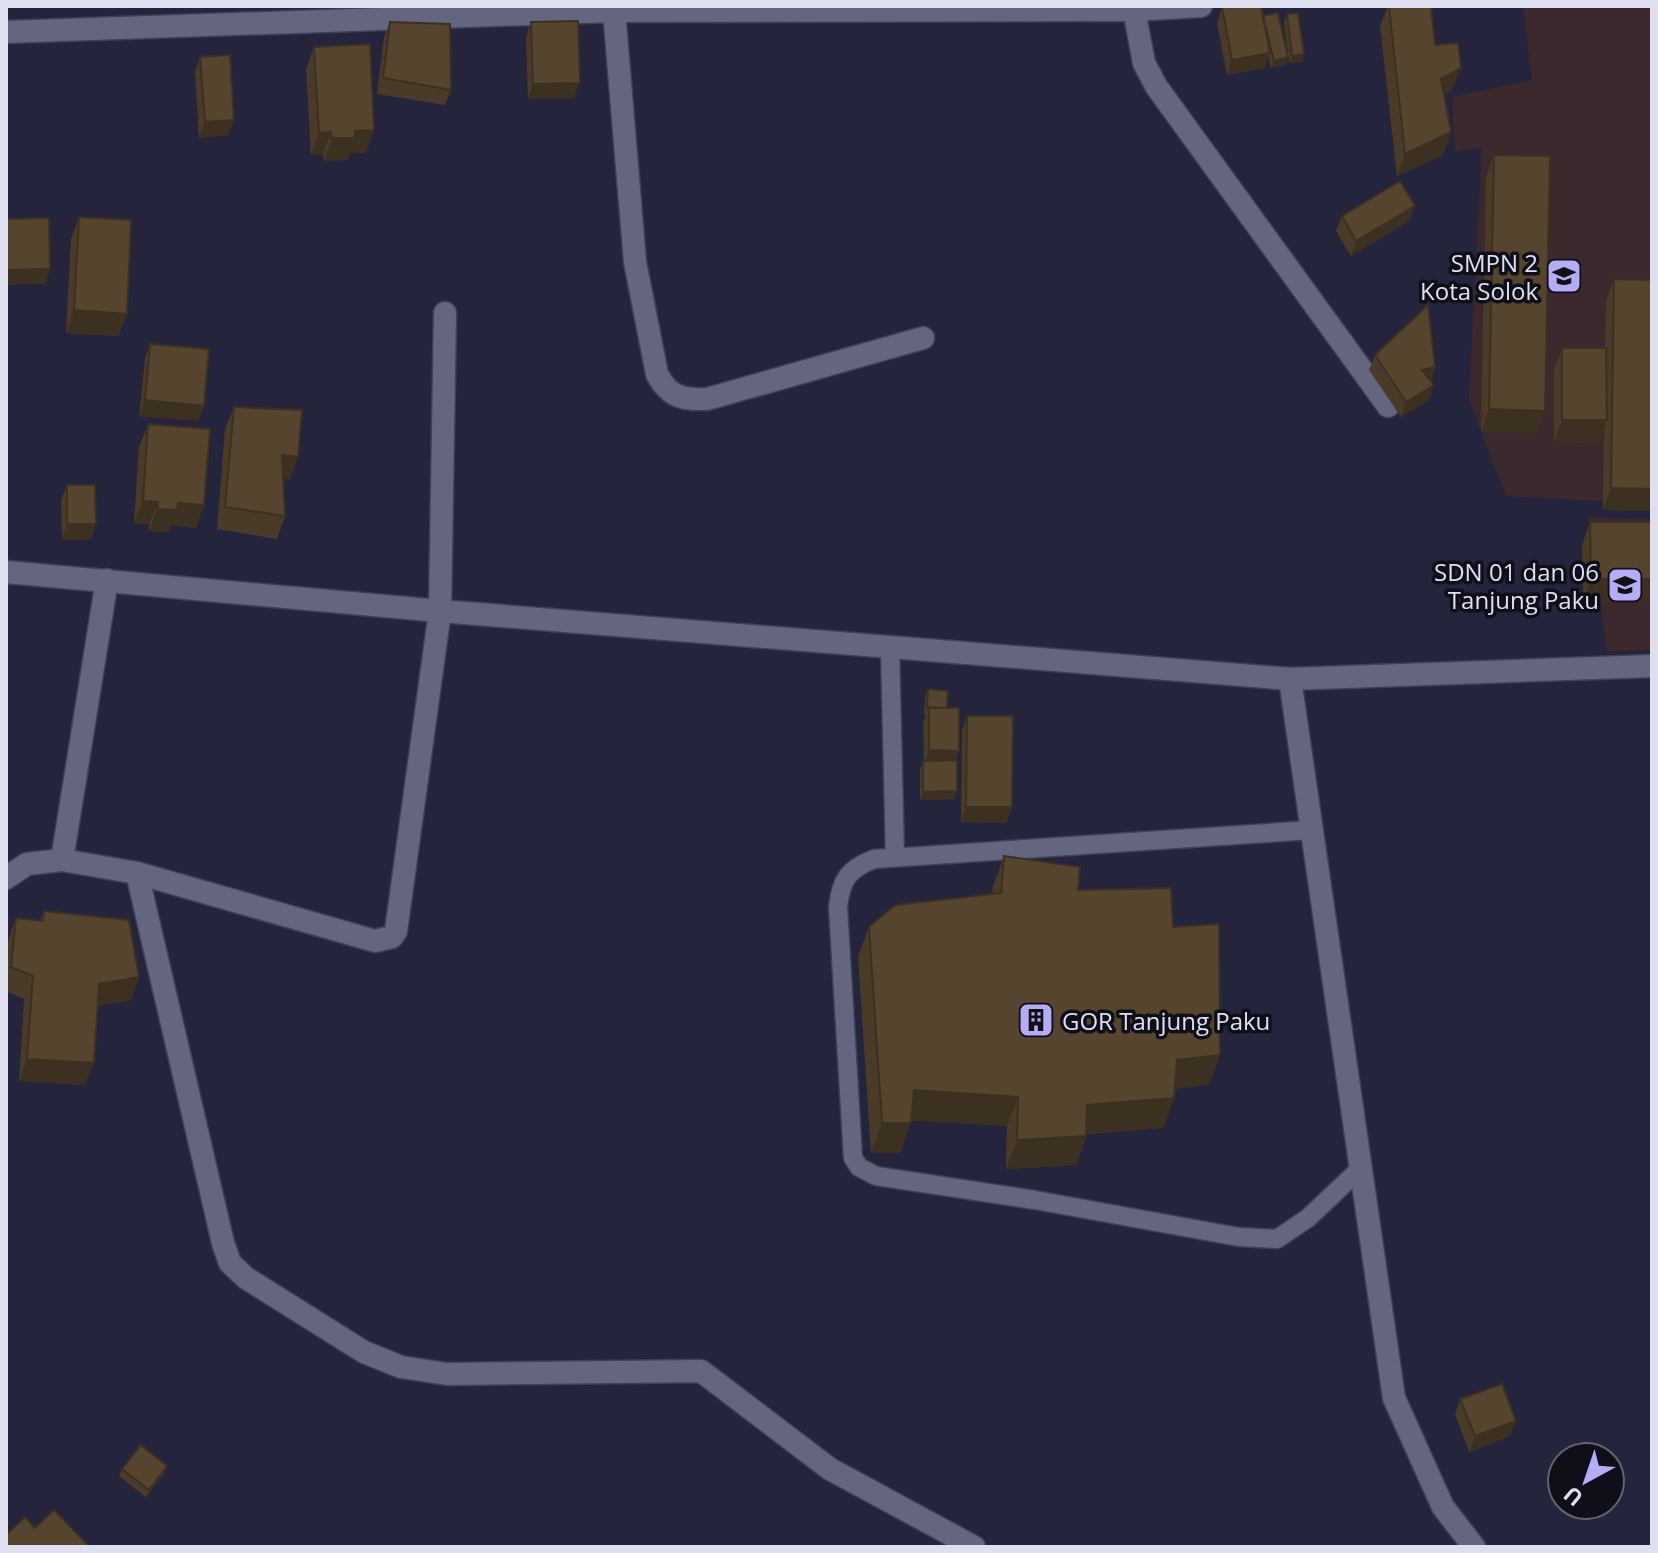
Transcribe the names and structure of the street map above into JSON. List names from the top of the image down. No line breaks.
{"places":{"school or university":["SMPN 2 Kota Solok","SDN 01 dan 06 Tanjung Paku"],"building":["GOR Tanjung Paku"]},"north":"bottom left"}
